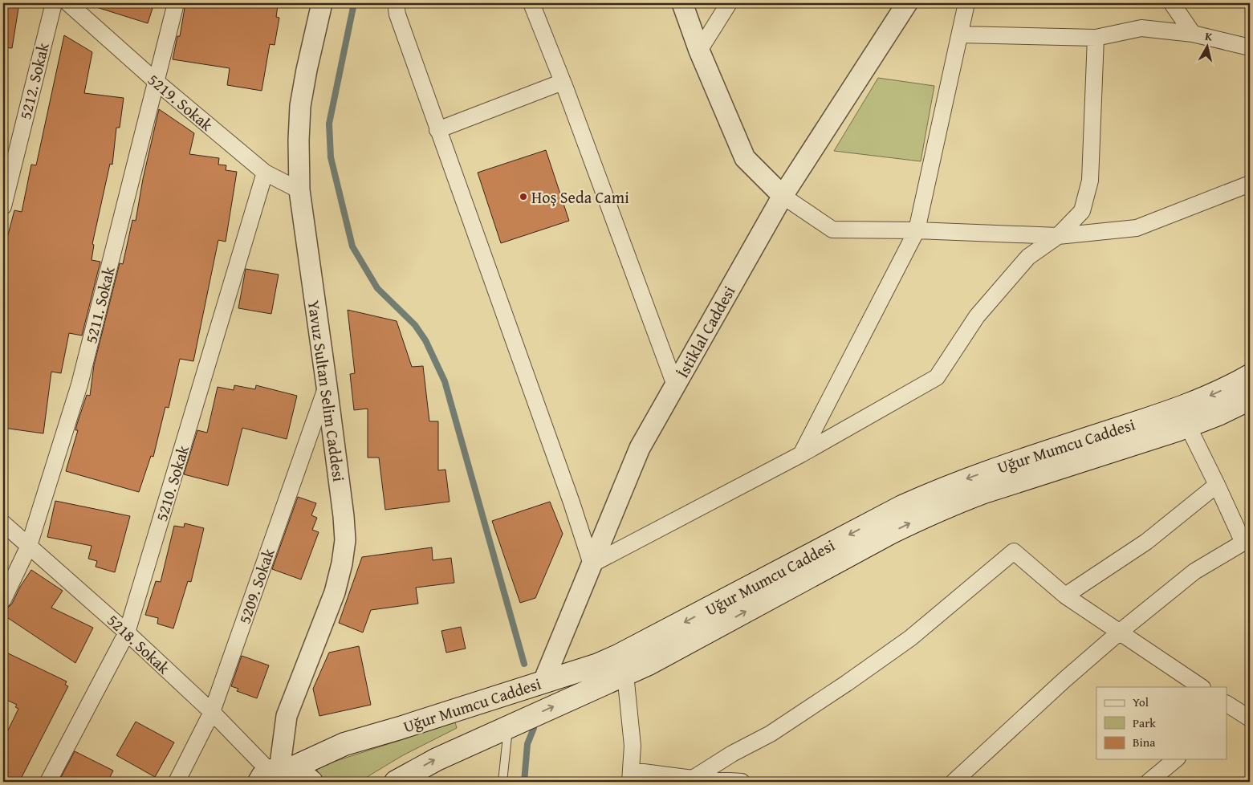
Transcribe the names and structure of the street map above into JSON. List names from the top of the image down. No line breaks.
{"streets":{"main road":["Uğur Mumcu Caddesi"],"street":["5212. Sokak","5219. Sokak","5211. Sokak","İstiklal Caddesi","Yavuz Sultan Selim Caddesi","5210. Sokak","5209. Sokak","5218. Sokak"]},"crossings":[["5219. Sokak","5211. Sokak"],["5219. Sokak","Yavuz Sultan Selim Caddesi"],["5219. Sokak","5210. Sokak"],["5211. Sokak","5218. Sokak"],["İstiklal Caddesi","Uğur Mumcu Caddesi"],["Yavuz Sultan Selim Caddesi","Uğur Mumcu Caddesi"],["Yavuz Sultan Selim Caddesi","5209. Sokak"],["Yavuz Sultan Selim Caddesi","5218. Sokak"],["Uğur Mumcu Caddesi","5218. Sokak"],["5210. Sokak","5218. Sokak"],["5209. Sokak","5218. Sokak"]],"places":["Hoş Seda Cami"],"legend":["Yol","Park","Bina"],"north":"top"}
